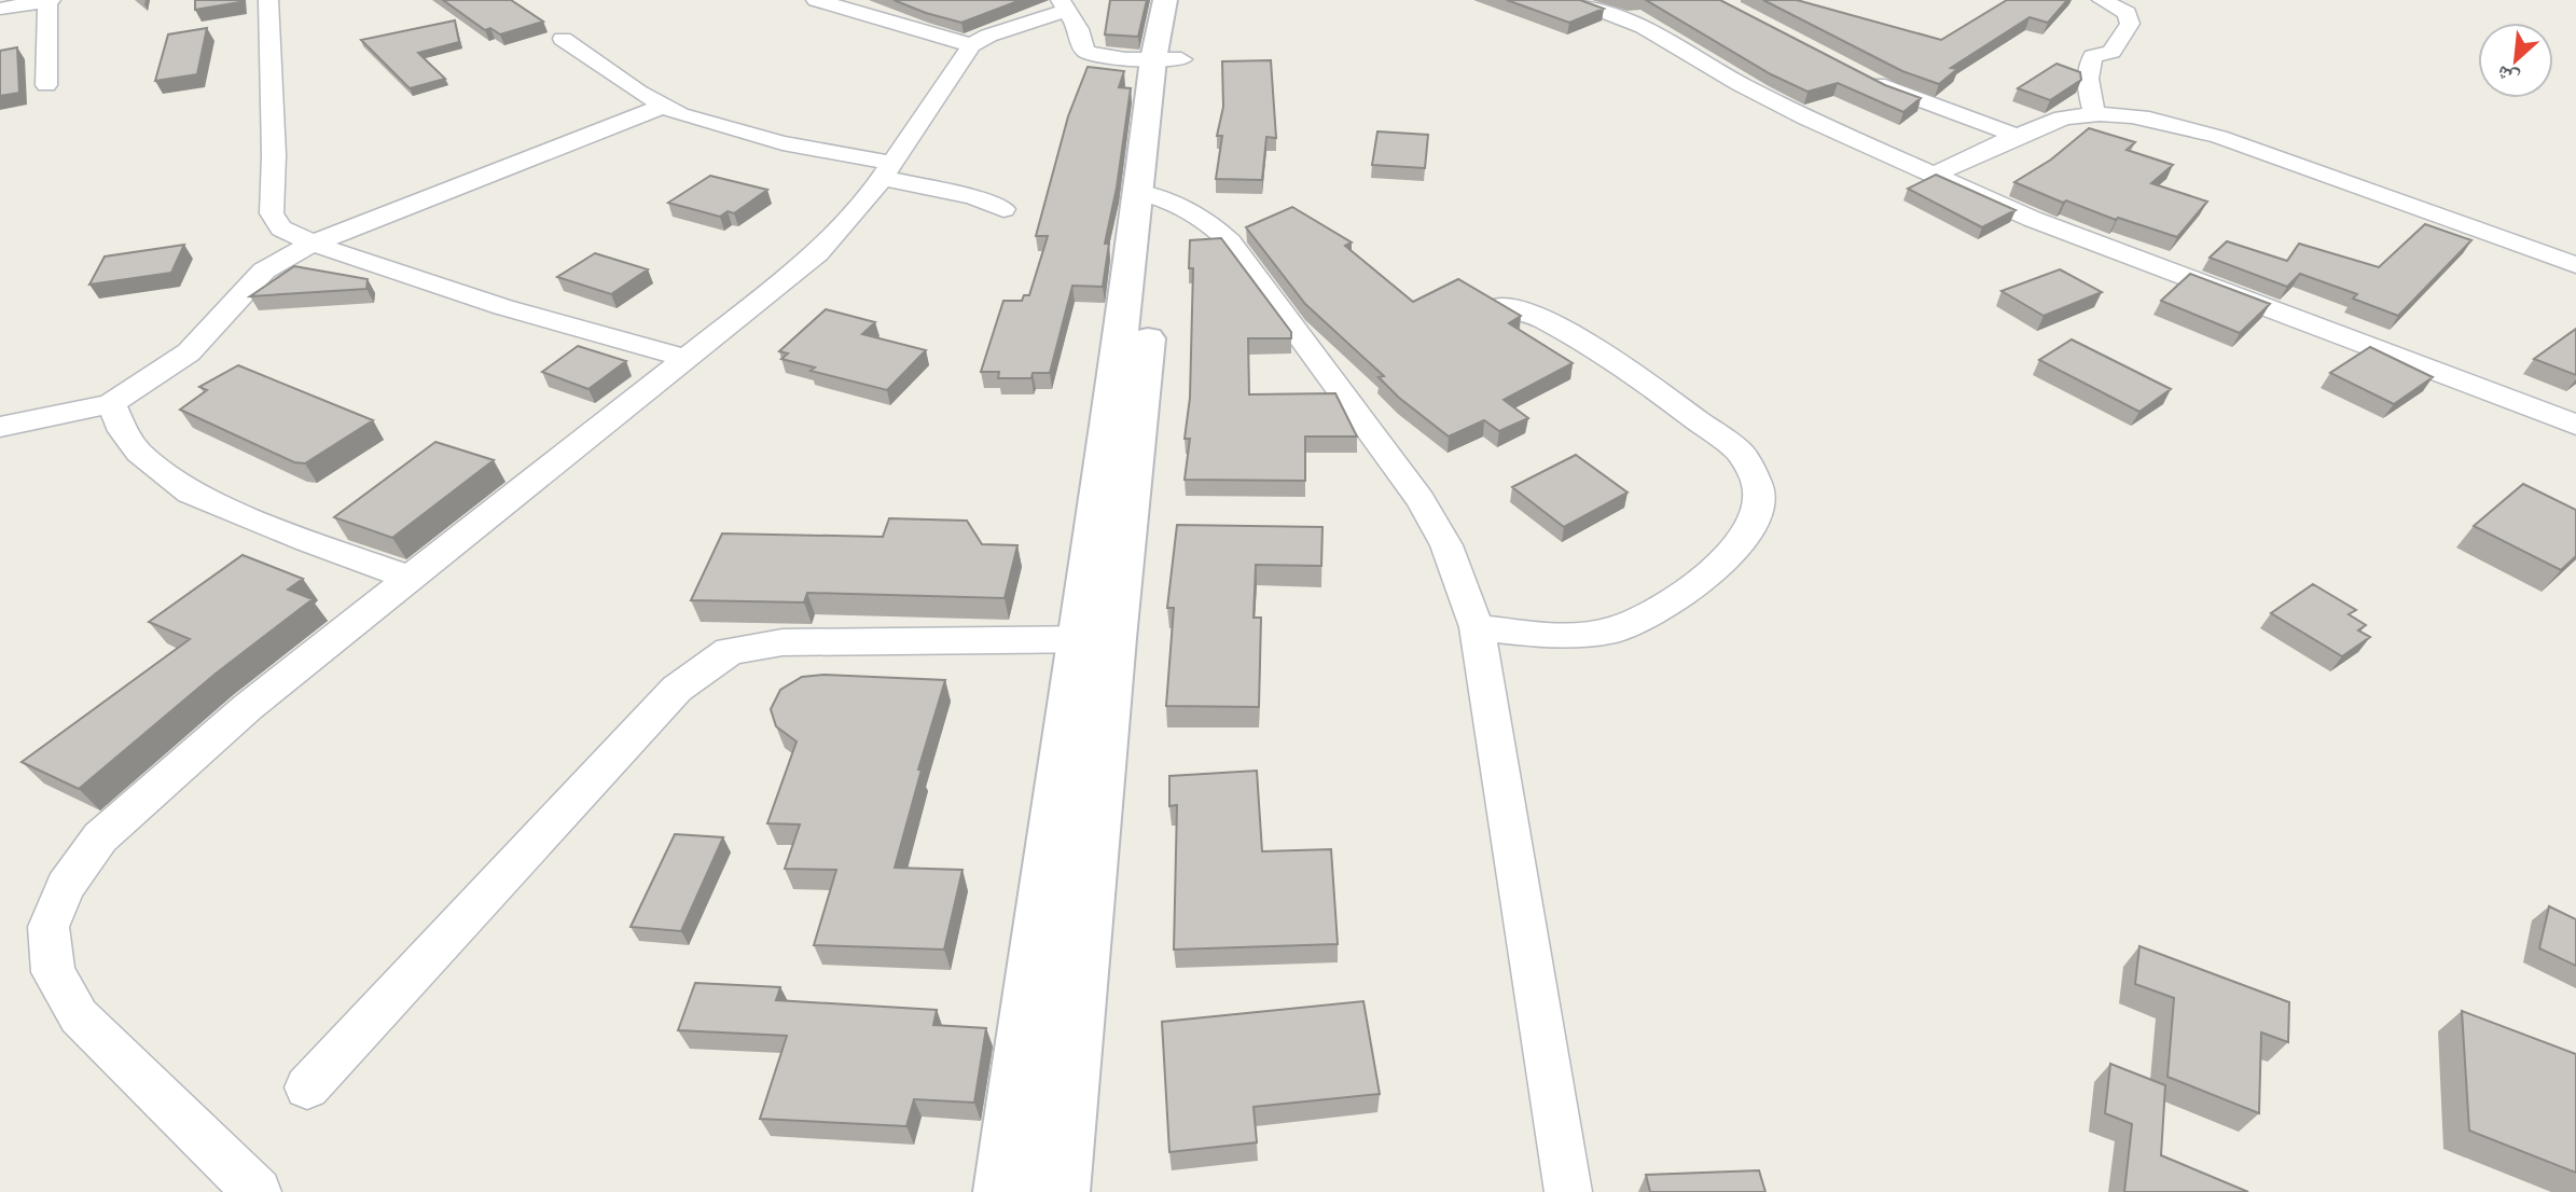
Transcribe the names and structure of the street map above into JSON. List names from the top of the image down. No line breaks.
{"north":"bottom left"}
